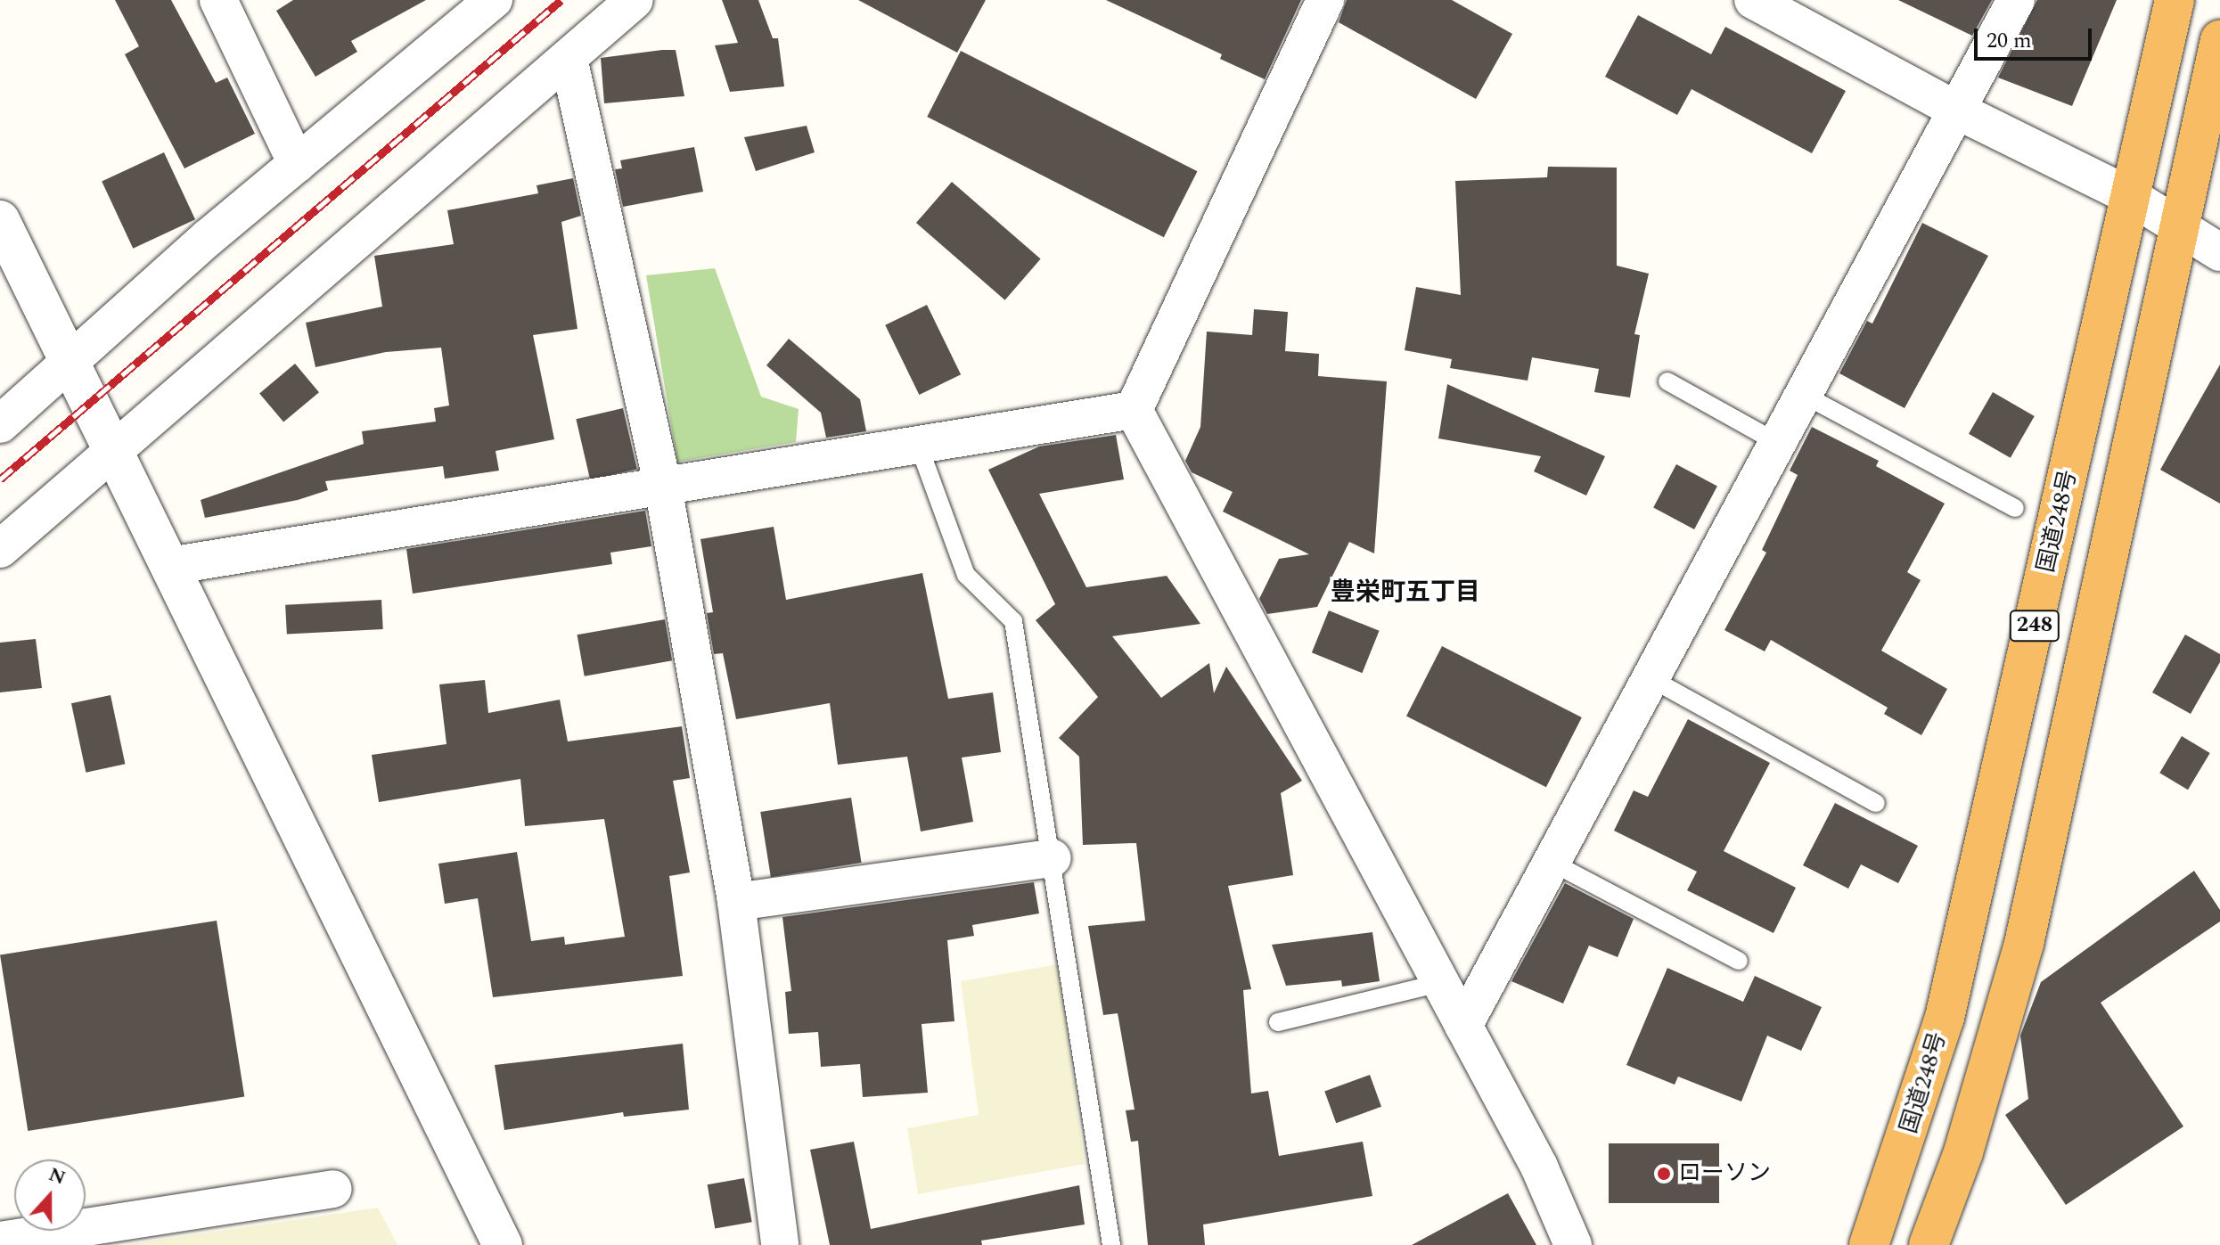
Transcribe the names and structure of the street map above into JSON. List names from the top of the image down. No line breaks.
{"streets":{"highway":["国道248号","248"]},"districts":["豊栄町五丁目"],"places":["ローソン"],"scale_bar":"20 m","north":"top"}
